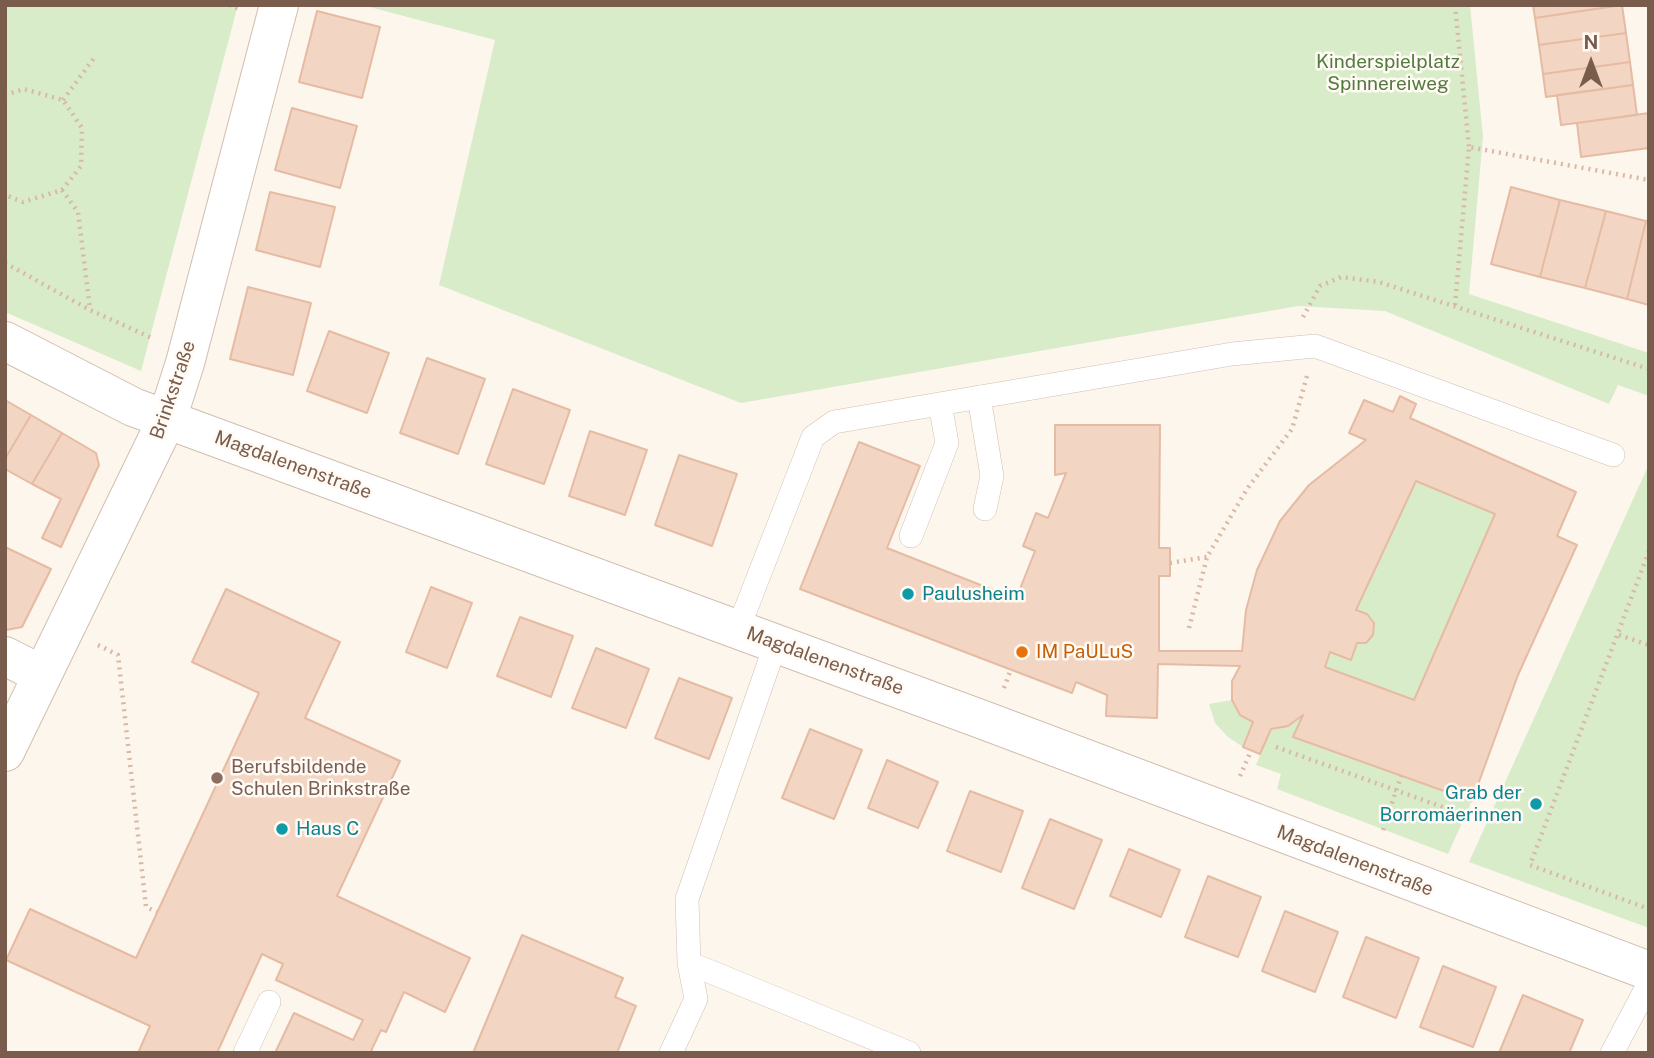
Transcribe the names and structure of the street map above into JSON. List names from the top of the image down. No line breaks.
{"streets":{"street":["Brinkstraße","Magdalenenstraße"]},"crossings":[["Brinkstraße","Magdalenenstraße"]],"parks":["Kinderspielplatz Spinnereiweg"],"places":["Paulusheim","IM PaULuS","Berufsbildende Schulen Brinkstraße","Grab der Borromäerinnen","Haus C"],"north":"top"}
